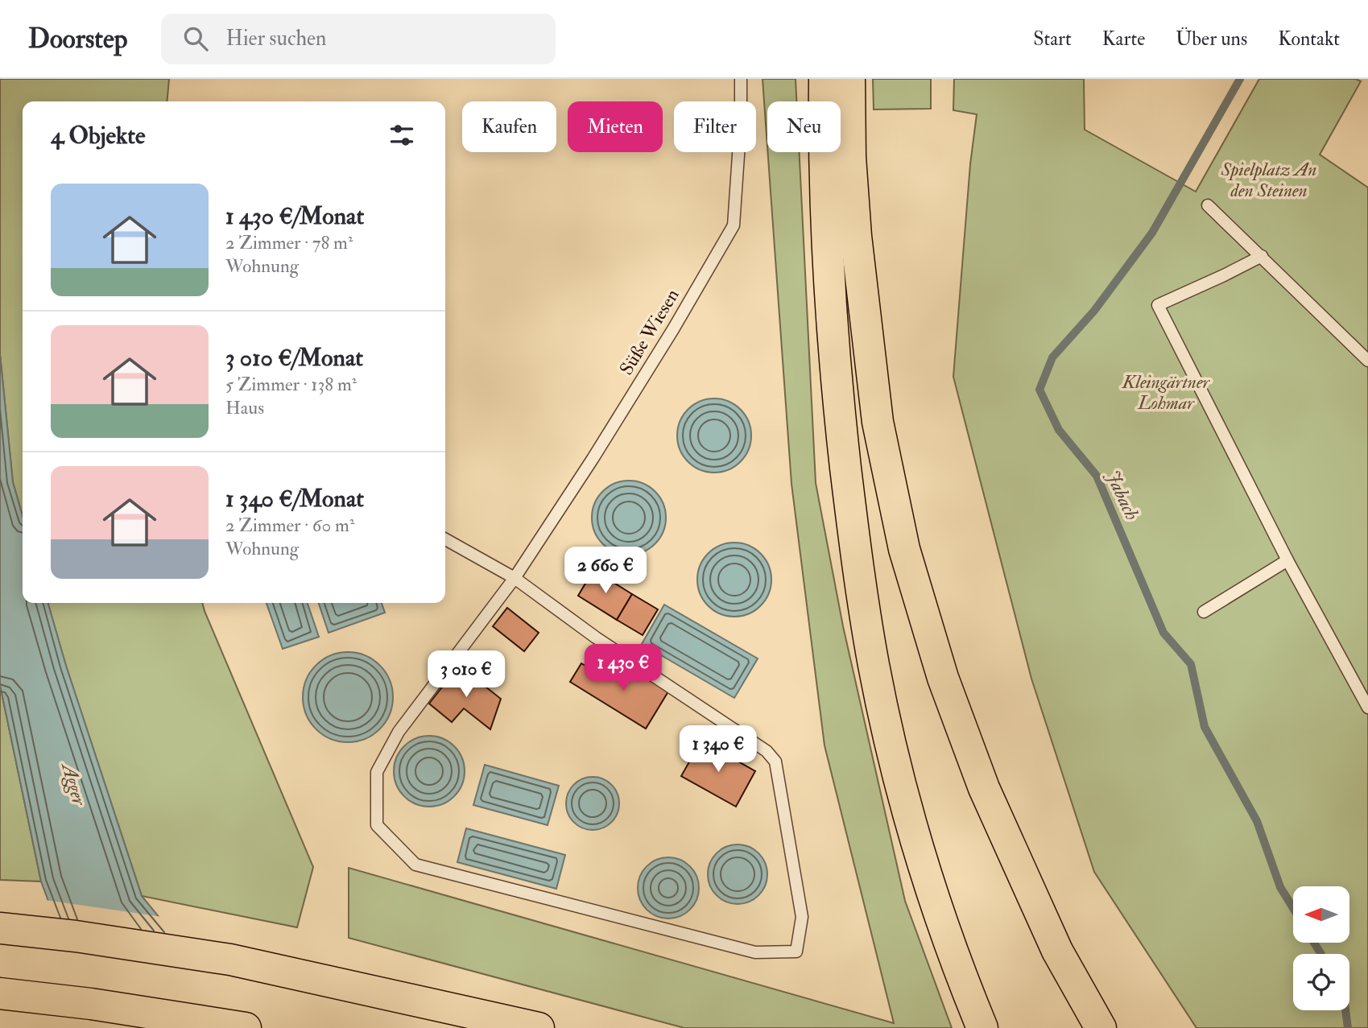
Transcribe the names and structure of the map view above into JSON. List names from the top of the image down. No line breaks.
{"streets":{"lane":["Süße Wiesen"]},"water":["Jabach","Agger"],"parks":["Spielplatz An den Steinen","Kleingärtner Lohmar"],"north":"left","page":{"header":"Doorstep","search":"Hier suchen","nav":["Start","Karte","Über uns","Kontakt"],"chip":["Kaufen","Mieten","Filter","Neu"],"heading":"4 Objekte","list":[{"name":"1 430 €/Monat","note":"2 Zimmer · 78 m² · Wohnung"},{"name":"3 010 €/Monat","note":"5 Zimmer · 138 m² · Haus"},{"name":"1 340 €/Monat","note":"2 Zimmer · 60 m² · Wohnung"}],"price":["2 660 €","1 430 €","3 010 €","1 340 €"]}}
